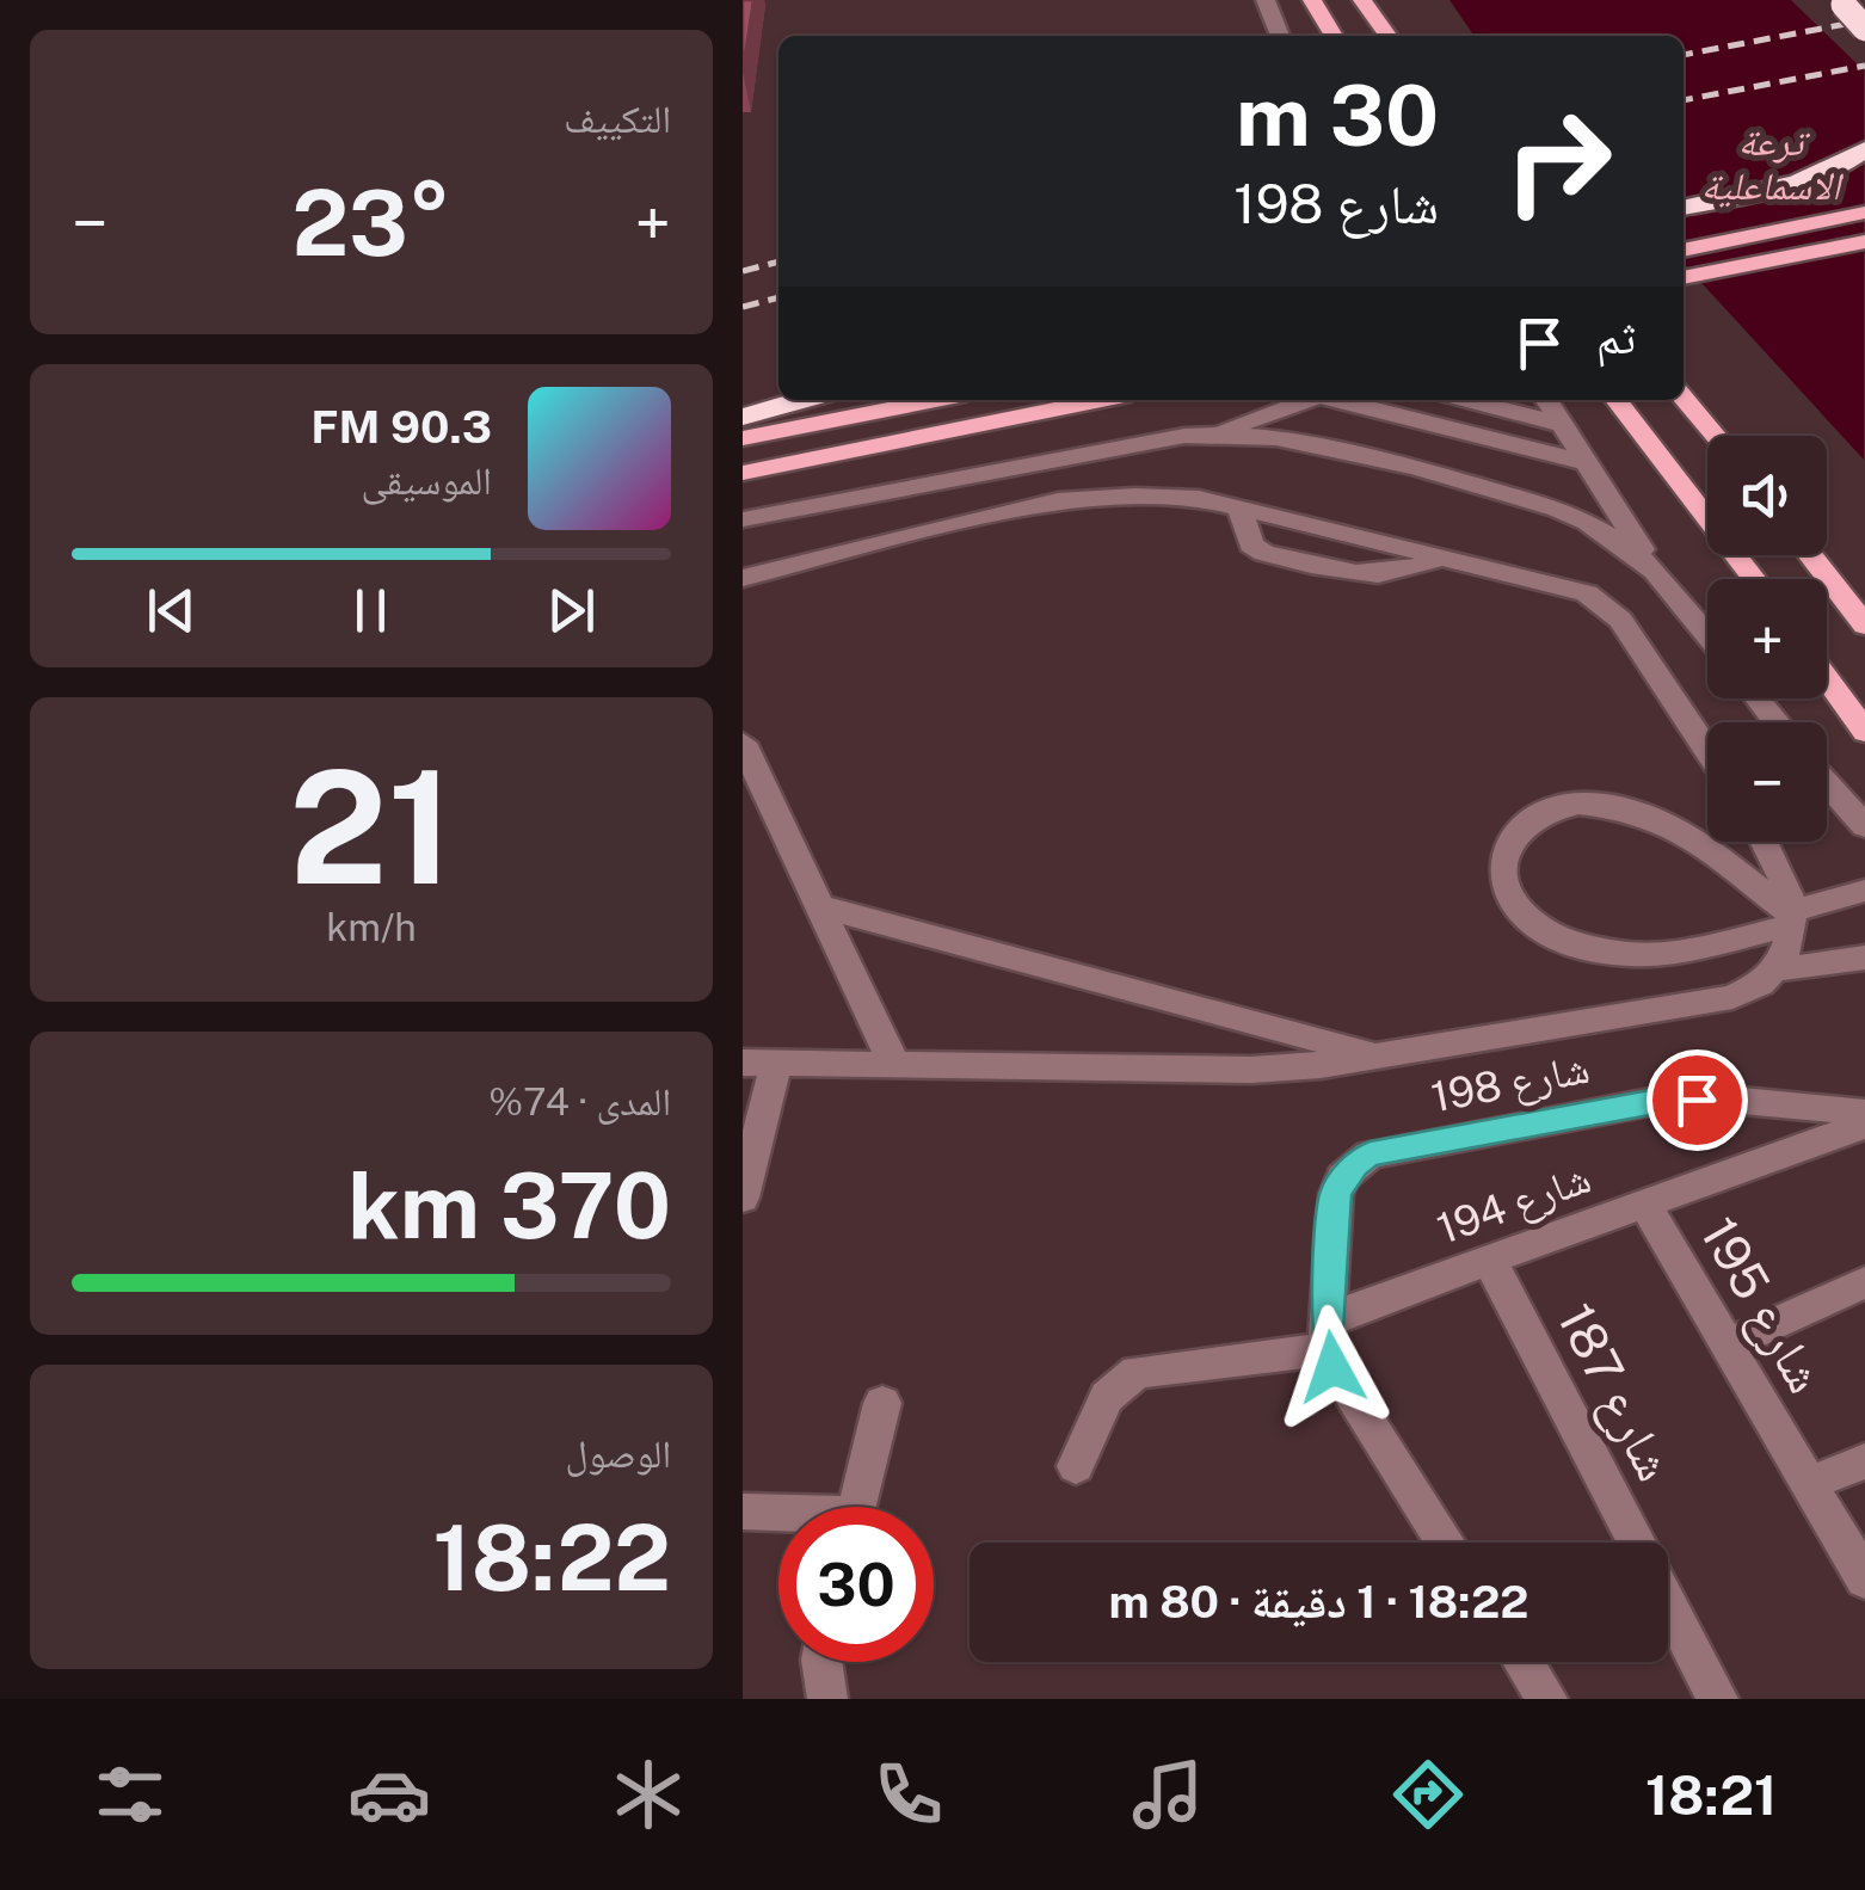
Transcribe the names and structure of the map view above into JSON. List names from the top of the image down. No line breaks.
{"streets":{"street":["شارع 198","شارع 194","شارع 195","شارع 187"]},"crossings":[["شارع 198","شارع 194"],["شارع 194","شارع 195"],["شارع 194","شارع 187"]],"water":["ترعة الاسماعلية"],"page":{"tile":["التكييف",["21","km/h"],["المدى · 74%","370 km"],["الوصول","18:22"]],"turn":["30 m","شارع 198"],"heat":["−","23°","+"],"then":"ثم","song":["90.3 FM","الموسيقى"],"map_buttons":["+","−"],"limit":"30","trip":"18:22 · 1 دقيقة · 80 m","tabs":"18:21"}}
